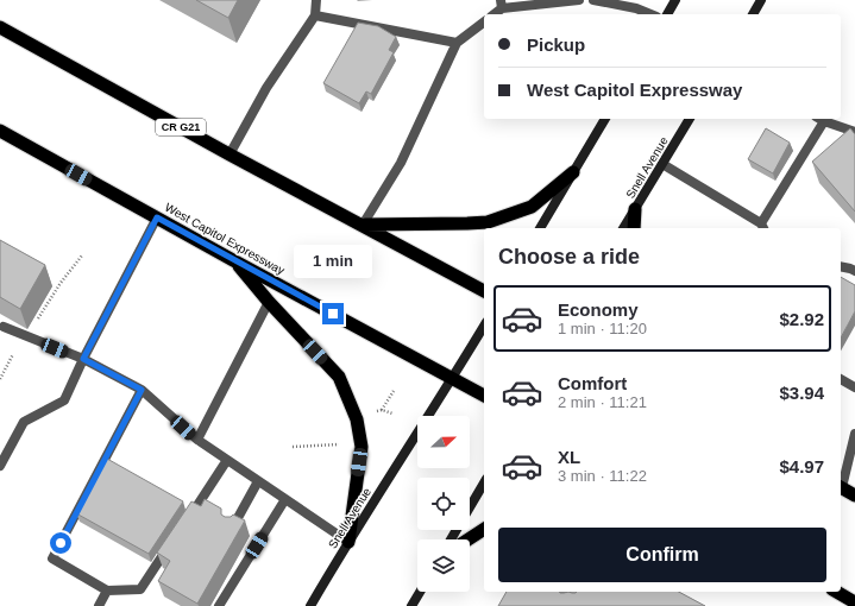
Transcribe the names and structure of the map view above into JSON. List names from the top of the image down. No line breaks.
{"streets":{"highway":["CR G21","West Capitol Expressway"],"main road":["Snell Avenue"]},"crossings":[["Snell Avenue","West Capitol Expressway"]],"north":"right","page":{"banner":["Pickup","West Capitol Expressway"],"heading":"Choose a ride","bubble":"1 min","list":[{"name":"Economy","note":"1 min · 11:20","value":"$2.92"},{"name":"Comfort","note":"2 min · 11:21","value":"$3.94"},{"name":"XL","note":"3 min · 11:22","value":"$4.97"}],"buttons":"Confirm"}}
